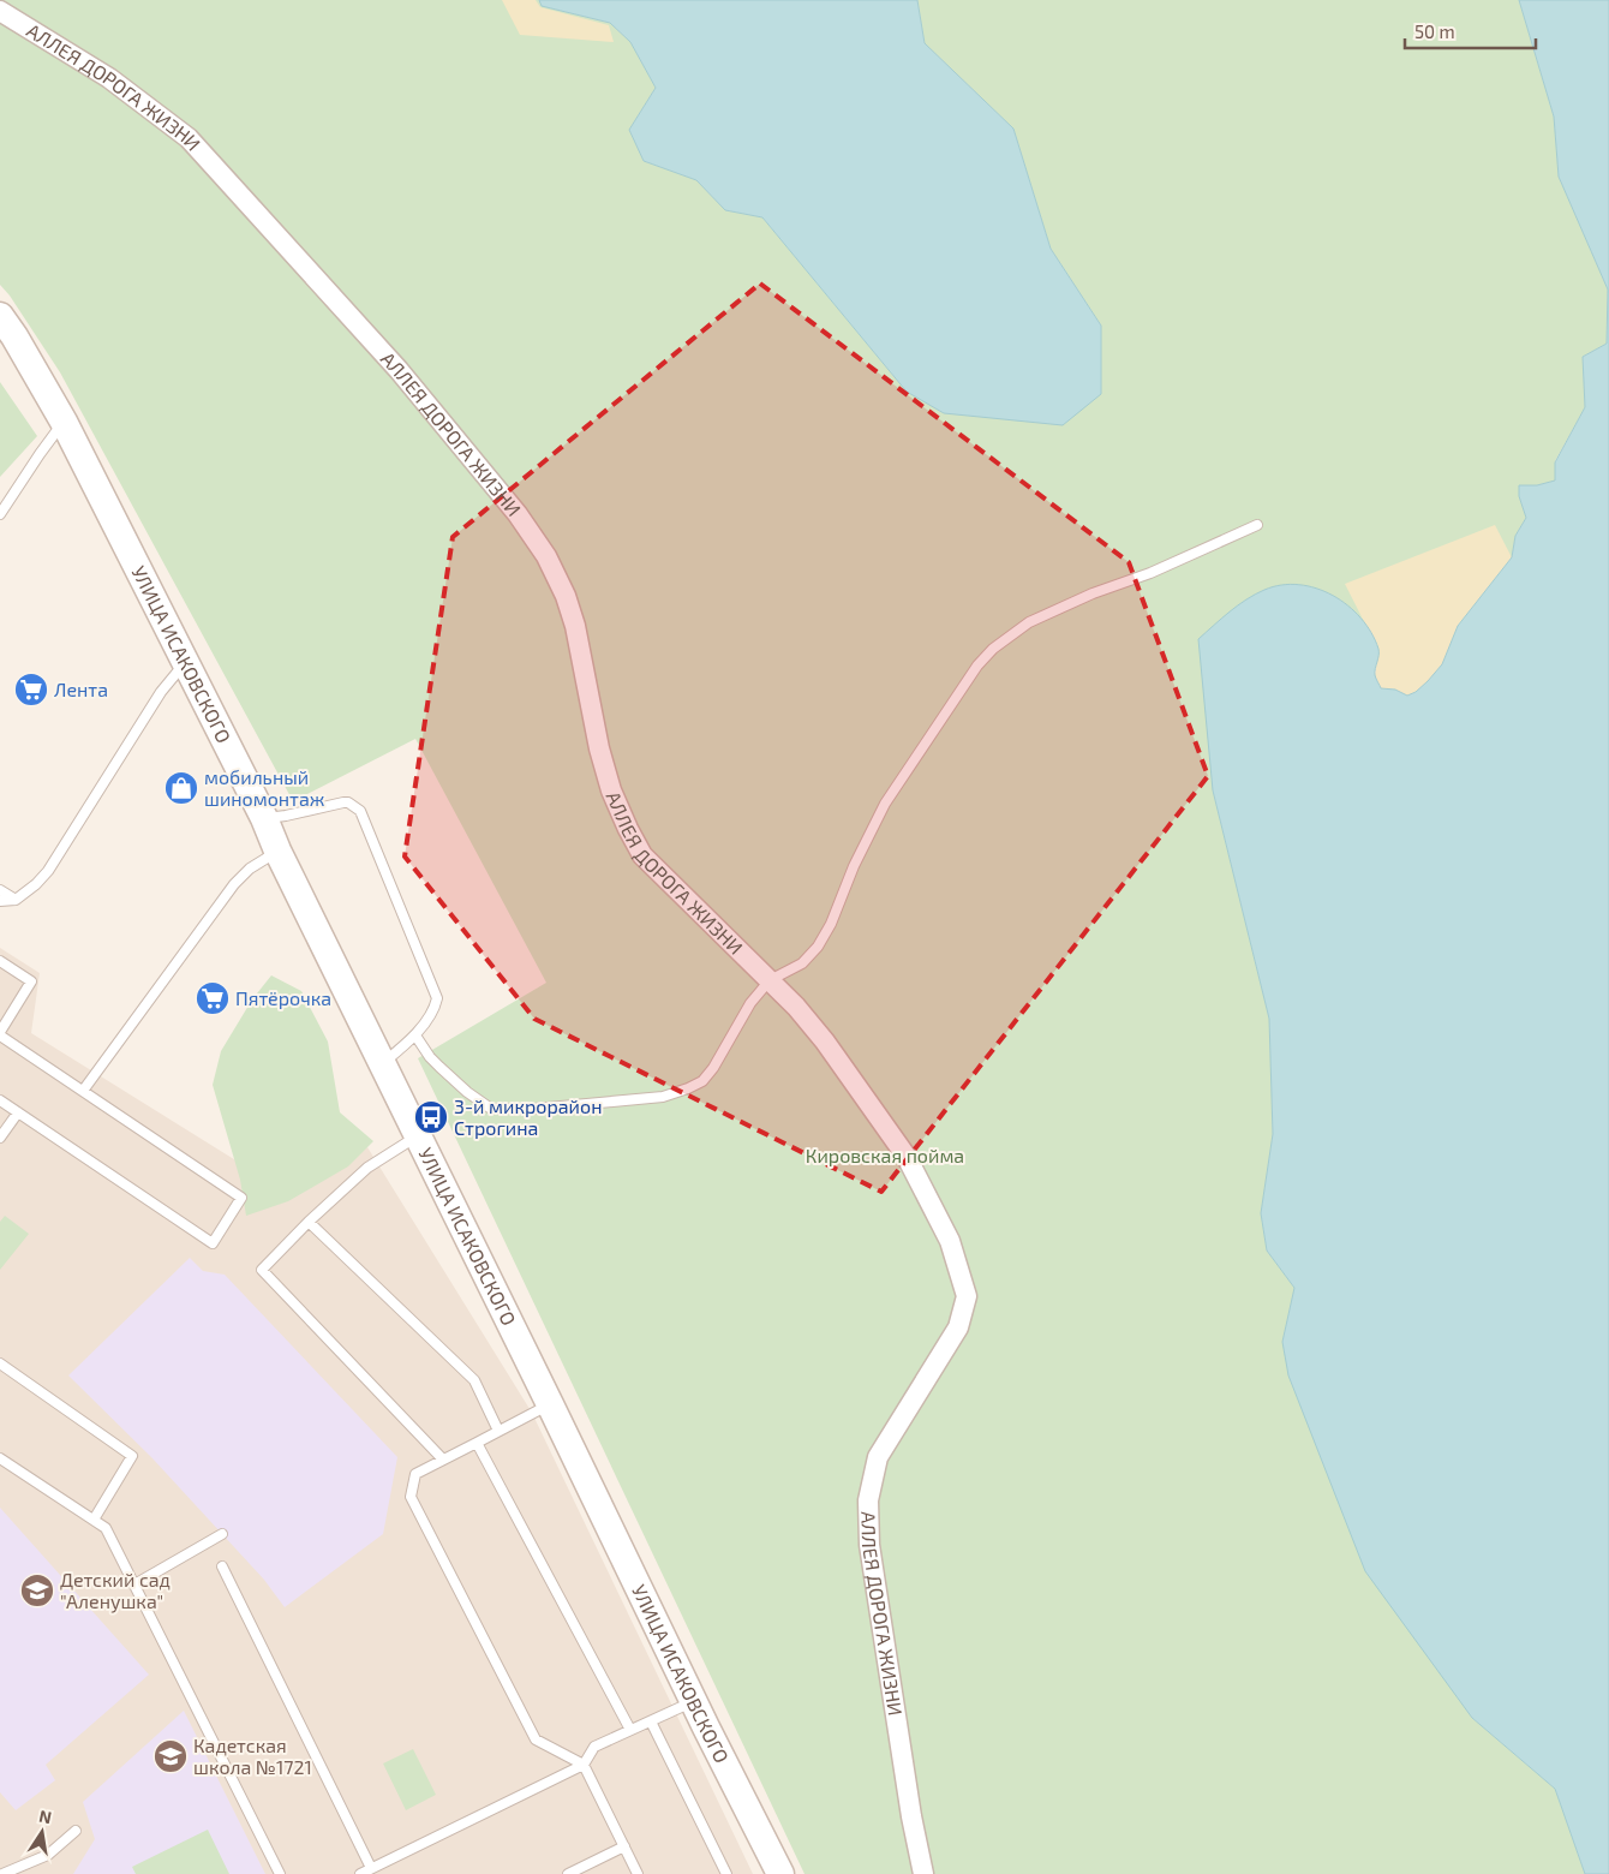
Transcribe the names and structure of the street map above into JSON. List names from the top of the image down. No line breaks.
{"streets":{"street":["АЛЛЕЯ ДОРОГА ЖИЗНИ","УЛИЦА ИСАКОВСКОГО"]},"parks":["Кировская пойма"],"places":{"supermarket":["Лента","Пятёрочка"],"shop":["мобильный шиномонтаж"],"bus stop":["3-й микрорайон Строгина"],"school or university":["Детский сад \"Аленушка\"","Кадетская школа №1721"]},"scale_bar":"50 m","north":"top"}
